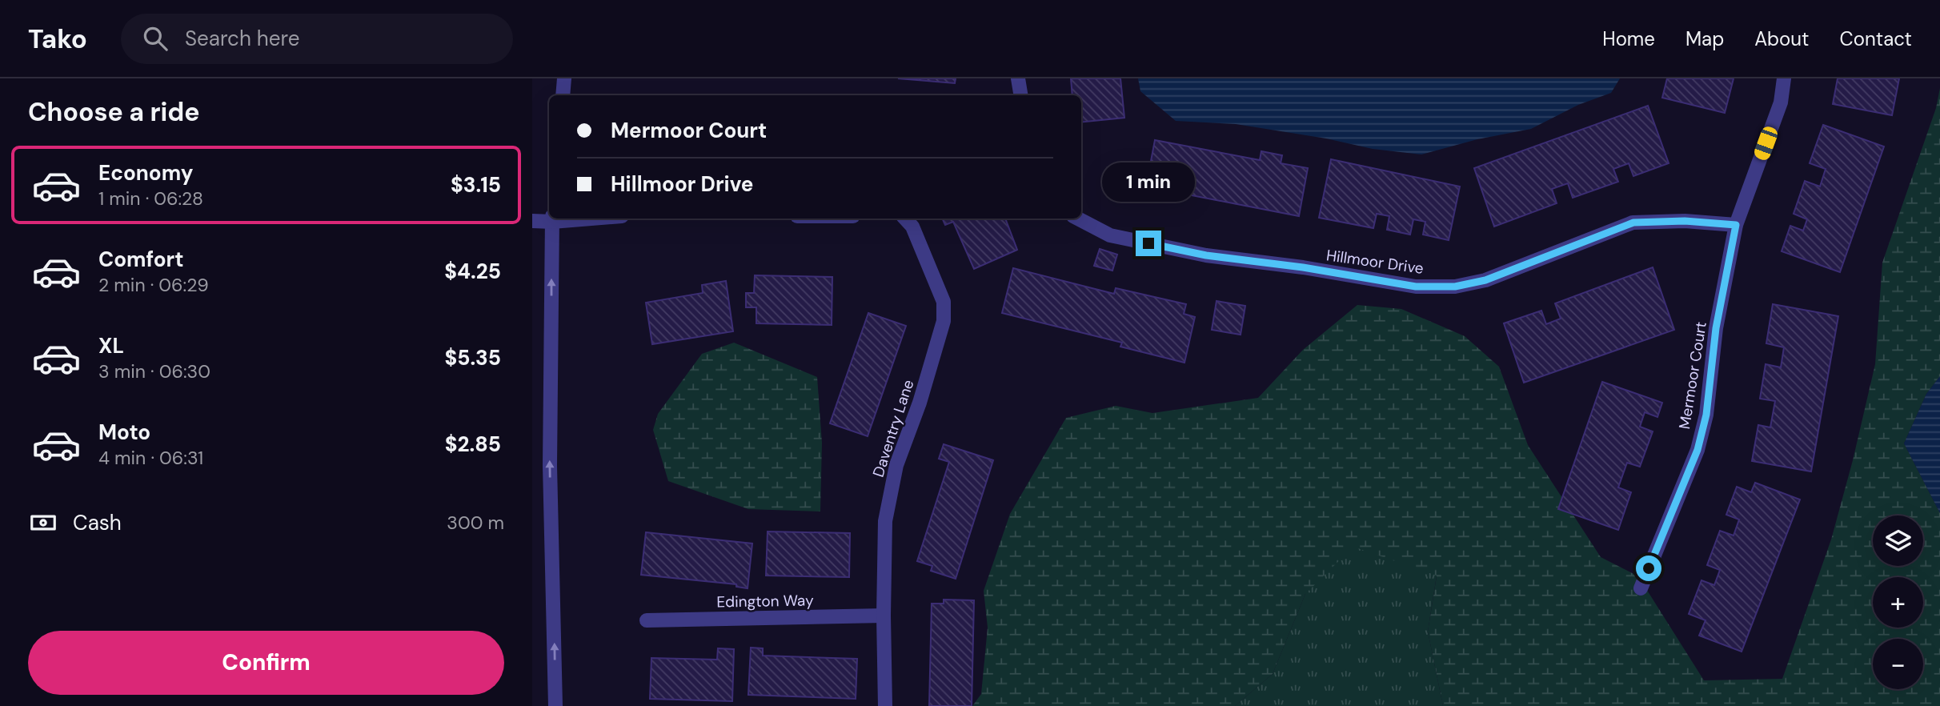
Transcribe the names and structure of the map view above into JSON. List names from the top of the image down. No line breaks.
{"streets":{"street":["Hillmoor Drive","Mermoor Court","Daventry Lane","Edington Way"]},"crossings":[["Hillmoor Drive","Mermoor Court"],["Daventry Lane","Edington Way"]],"page":{"header":"Tako","search":"Search here","nav":["Home","Map","About","Contact"],"heading":"Choose a ride","banner":["Mermoor Court","Hillmoor Drive"],"list":[{"name":"Economy","note":"1 min · 06:28","value":"$3.15"},{"name":"Comfort","note":"2 min · 06:29","value":"$4.25"},{"name":"XL","note":"3 min · 06:30","value":"$5.35"},{"name":"Moto","note":"4 min · 06:31","value":"$2.85"}],"bubble":"1 min","pay":["Cash","300 m"],"map_buttons":["+","−"],"buttons":"Confirm"}}
